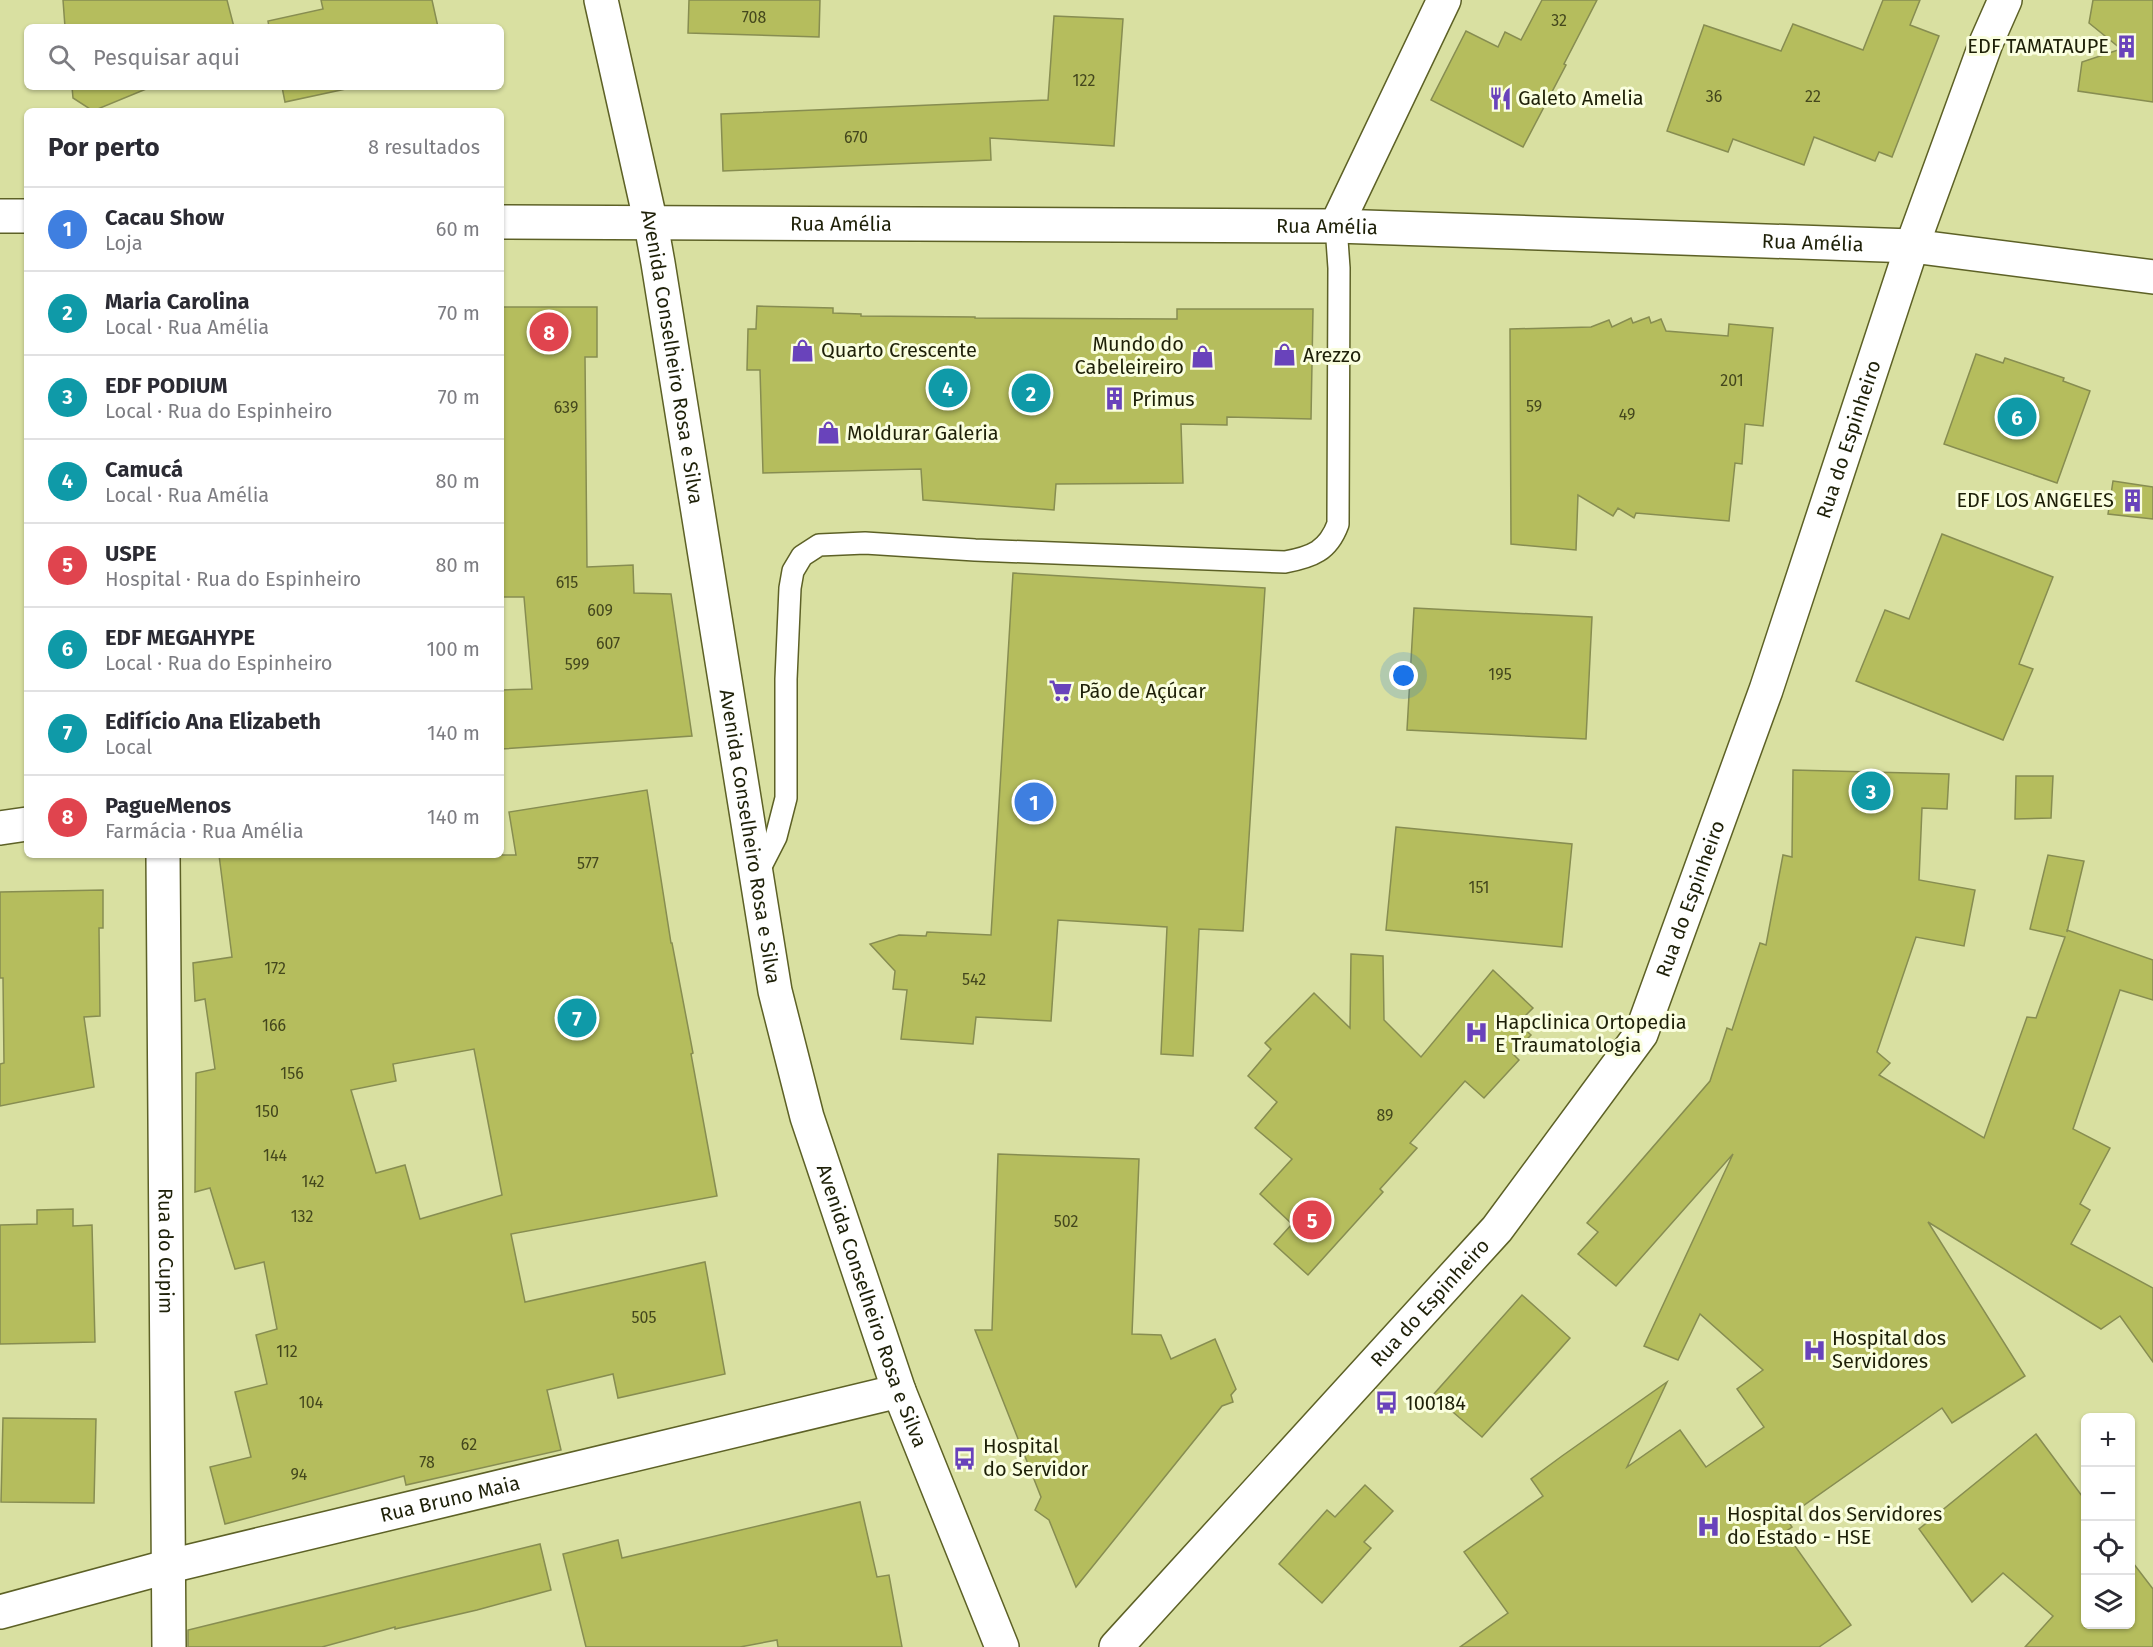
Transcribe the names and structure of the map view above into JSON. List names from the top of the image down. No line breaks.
{"streets":{"street":["Rua Amélia","Avenida Conselheiro Rosa e Silva","Rua do Espinheiro","Rua do Cupim","Rua Bruno Maia"]},"crossings":[["Rua Amélia","Avenida Conselheiro Rosa e Silva"],["Rua Amélia","Rua do Espinheiro"],["Avenida Conselheiro Rosa e Silva","Rua Bruno Maia"],["Rua do Cupim","Rua Bruno Maia"]],"places":{"building":["EDF TAMATAUPE","Primus","EDF LOS ANGELES"],"restaurant":["Galeto Amelia"],"shop":["Quarto Crescente","Arezzo","Mundo do Cabeleireiro","Moldurar Galeria"],"supermarket":["Pão de Açúcar"],"hospital":["Hapclinica Ortopedia E Traumatologia","Hospital dos Servidores","Hospital dos Servidores do Estado - HSE"],"bus stop":["100184","Hospital do Servidor"]},"house_numbers":["708","32","122","36","22","670","201","59","639","49","615","609","607","599","195","577","151","172","542","166","156","150","89","144","142","132","502","505","112","104","62","78","94"],"page":{"search":"Pesquisar aqui","heading":["Por perto","8 resultados"],"list":[{"mark":"1","name":"Cacau Show","note":"Loja","value":"60 m"},{"mark":"2","name":"Maria Carolina","note":"Local · Rua Amélia","value":"70 m"},{"mark":"3","name":"EDF PODIUM","note":"Local · Rua do Espinheiro","value":"70 m"},{"mark":"4","name":"Camucá","note":"Local · Rua Amélia","value":"80 m"},{"mark":"5","name":"USPE","note":"Hospital · Rua do Espinheiro","value":"80 m"},{"mark":"6","name":"EDF MEGAHYPE","note":"Local · Rua do Espinheiro","value":"100 m"},{"mark":"7","name":"Edifício Ana Elizabeth","note":"Local","value":"140 m"},{"mark":"8","name":"PagueMenos","note":"Farmácia · Rua Amélia","value":"140 m"}],"pins":["8","4","2","6","3","1","7","5"],"map_buttons":["+","−"]}}
